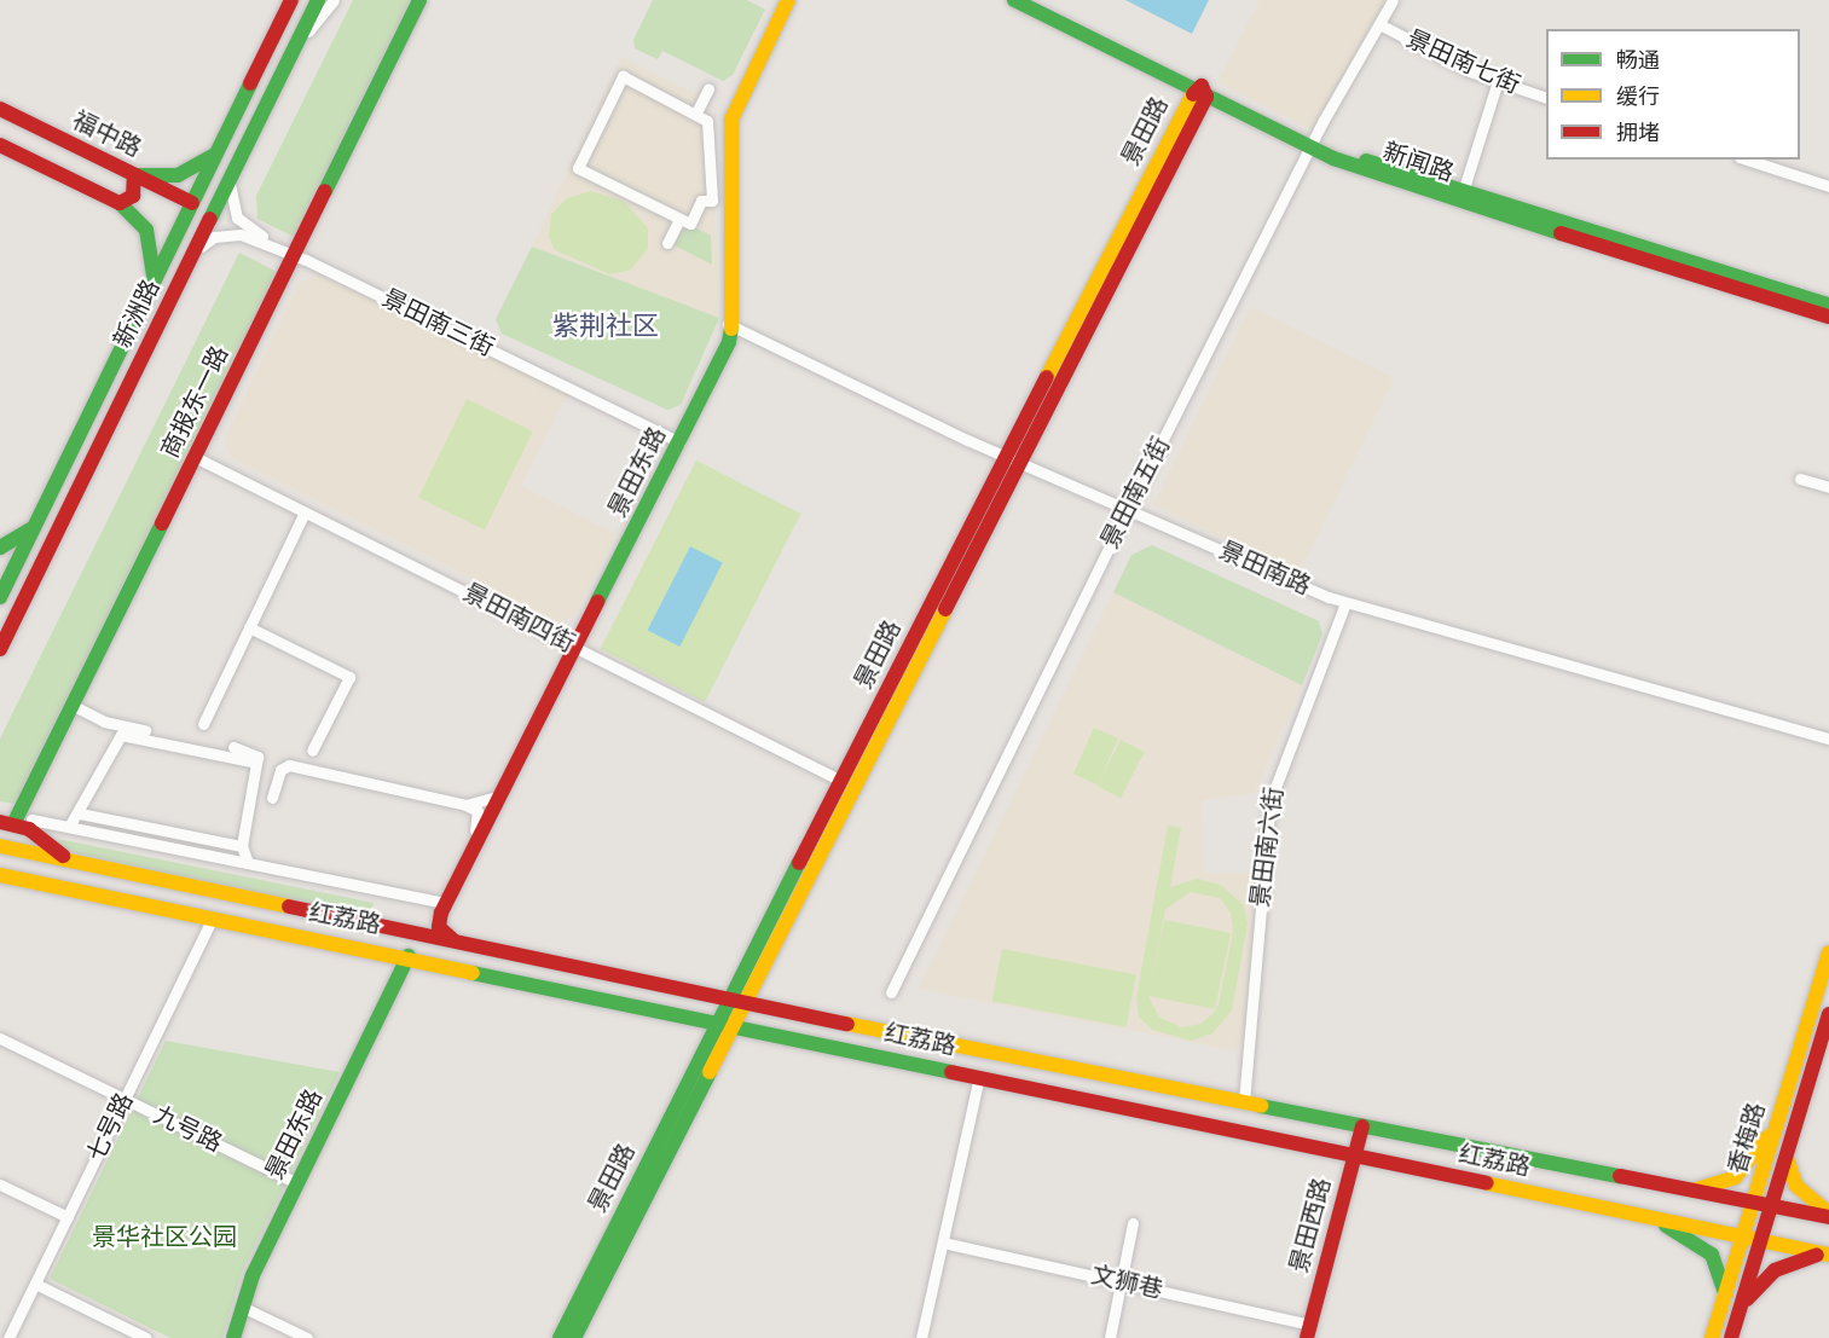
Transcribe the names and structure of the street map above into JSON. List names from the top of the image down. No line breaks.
{"streets":{"main road":["景田路","福中路","新闻路","新洲路","商报东一路","景田东路","红荔路","香梅路","景田西路"],"street":["景田南七街","景田南三街","景田南五街","景田南路","景田南四街","景田南六街","七号路","九号路","文狮巷"]},"crossings":[["景田南七街","景田南五街"],["景田路","新闻路"],["景田路","景田南路"],["景田路","景田南四街"],["景田路","红荔路"],["福中路","新洲路"],["新闻路","景田南五街"],["新洲路","景田南三街"],["景田南三街","商报东一路"],["景田南三街","景田东路"],["商报东一路","景田南四街"],["景田东路","景田南路"],["景田东路","景田南四街"],["景田东路","红荔路"],["景田东路","九号路"],["景田南五街","景田南路"],["景田南路","景田南六街"],["景田南六街","红荔路"],["红荔路","七号路"],["红荔路","香梅路"],["红荔路","景田西路"],["七号路","九号路"],["景田西路","文狮巷"]],"districts":["紫荆社区"],"parks":["景华社区公园"],"legend":["畅通","缓行","拥堵"]}
